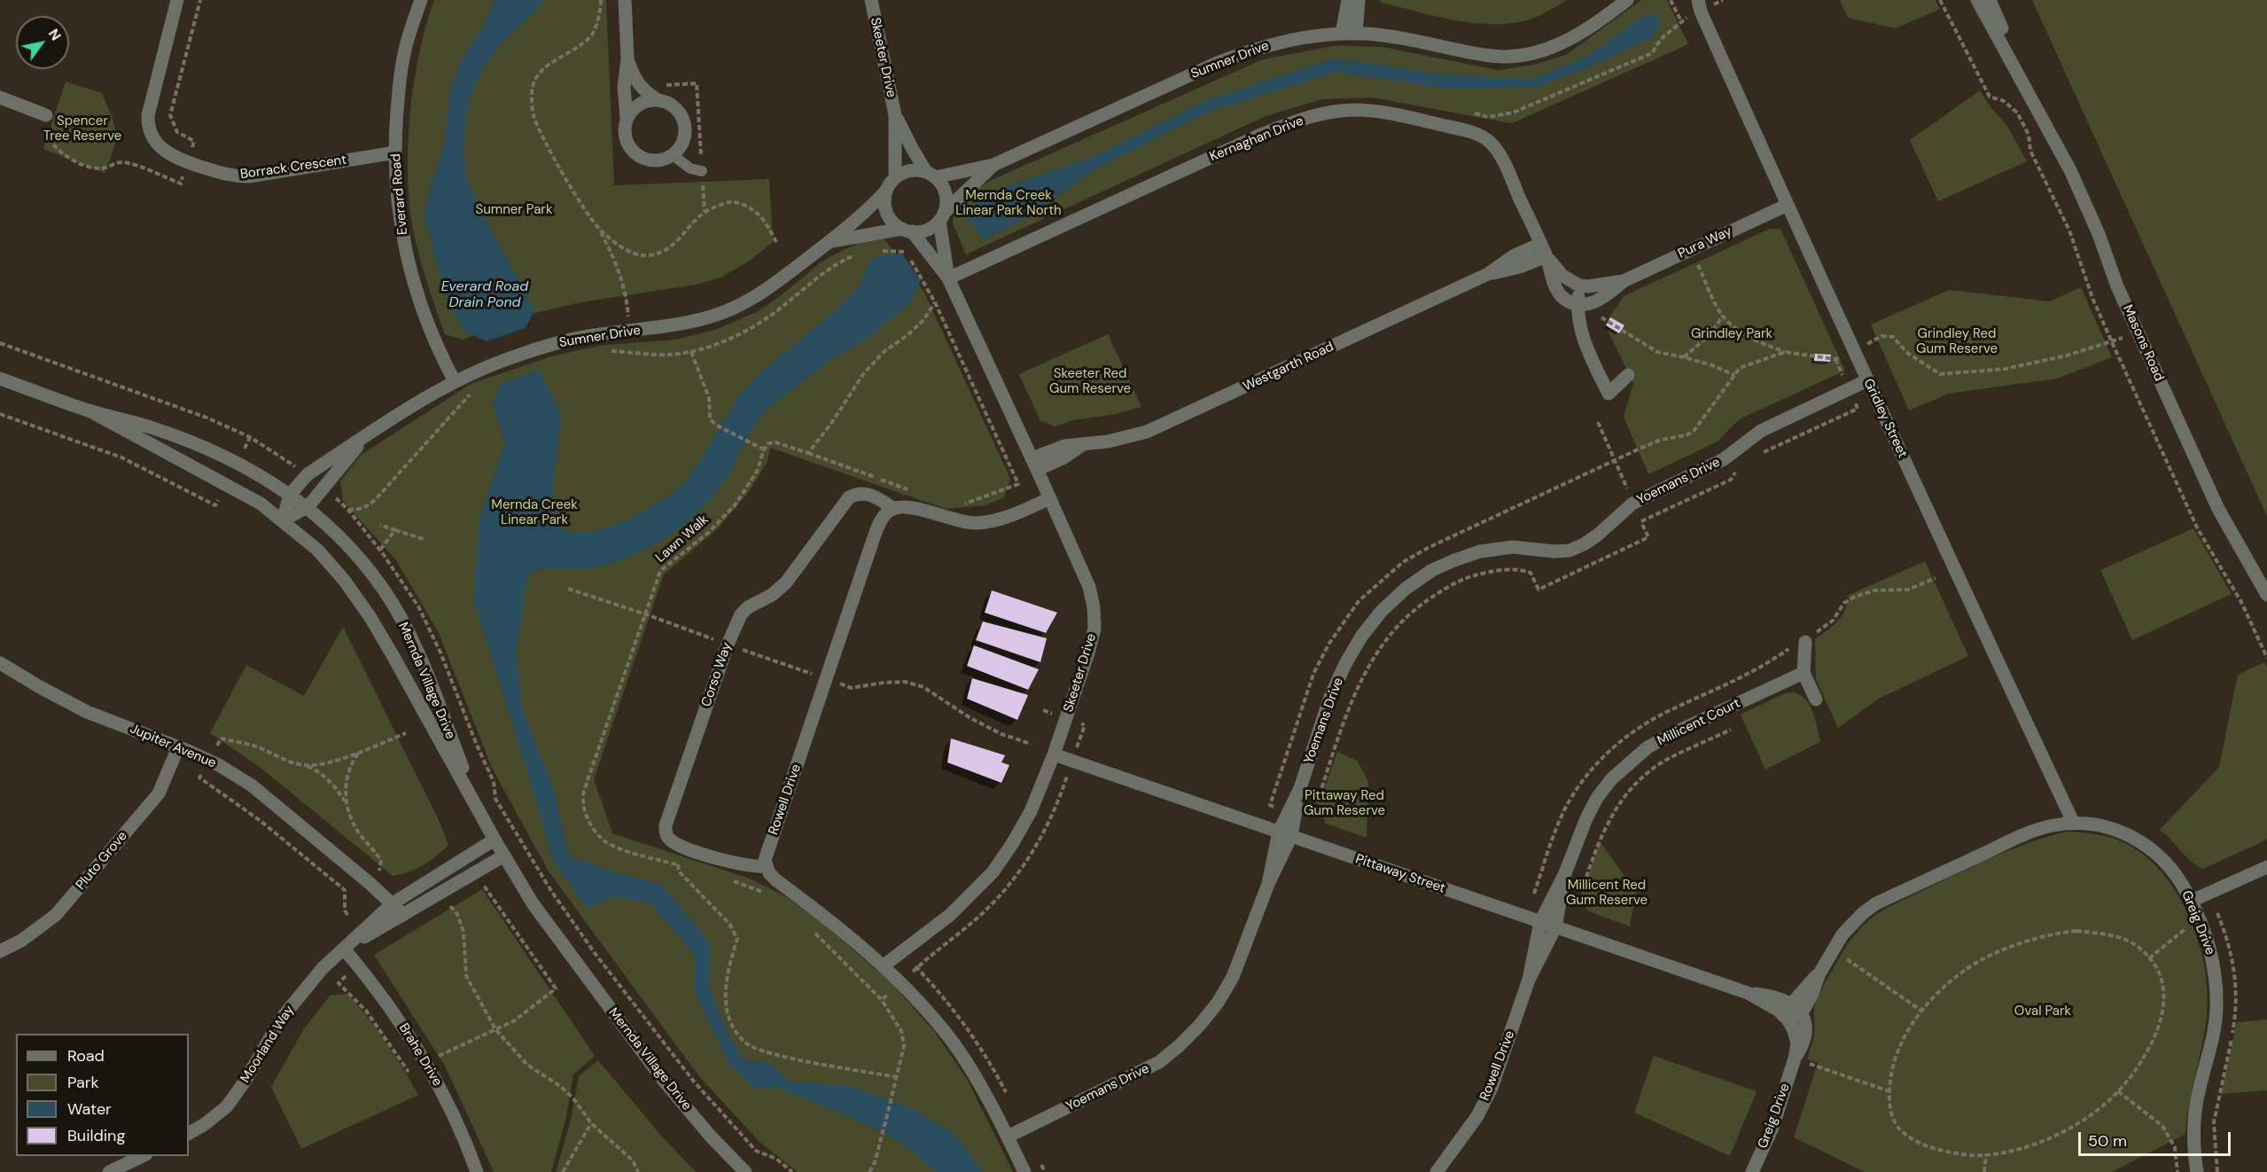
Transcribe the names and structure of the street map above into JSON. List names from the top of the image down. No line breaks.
{"streets":{"street":["Skeeter Drive","Sumner Drive","Kernaghan Drive","Borrack Crescent","Everard Road","Pura Way","Masons Road","Westgarth Road","Gridley Street","Yoemans Drive","Corso Way","Mernda Village Drive","Millicent Court","Jupiter Avenue","Rowell Drive","Pluto Grove","Pittaway Street","Greig Drive","Moorland Way","Brahe Drive"],"path":["Lawn Walk"]},"crossings":[["Skeeter Drive","Sumner Drive"],["Skeeter Drive","Kernaghan Drive"],["Skeeter Drive","Westgarth Road"],["Skeeter Drive","Pittaway Street"],["Sumner Drive","Everard Road"],["Sumner Drive","Mernda Village Drive"],["Kernaghan Drive","Pura Way"],["Kernaghan Drive","Westgarth Road"],["Borrack Crescent","Everard Road"],["Pura Way","Gridley Street"],["Gridley Street","Yoemans Drive"],["Gridley Street","Greig Drive"],["Yoemans Drive","Pittaway Street"],["Corso Way","Rowell Drive"],["Mernda Village Drive","Moorland Way"],["Millicent Court","Rowell Drive"],["Millicent Court","Pittaway Street"],["Jupiter Avenue","Pluto Grove"],["Jupiter Avenue","Moorland Way"],["Rowell Drive","Pittaway Street"],["Pittaway Street","Greig Drive"],["Moorland Way","Brahe Drive"]],"water":["Everard Road Drain Pond"],"parks":["Spencer Tree Reserve","Mernda Creek Linear Park North","Sumner Park","Grindley Park","Grindley Red Gum Reserve","Skeeter Red Gum Reserve","Mernda Creek Linear Park","Pittaway Red Gum Reserve","Millicent Red Gum Reserve","Oval Park"],"legend":["Road","Park","Water","Building"],"scale_bar":"50 m","north":"top right"}
